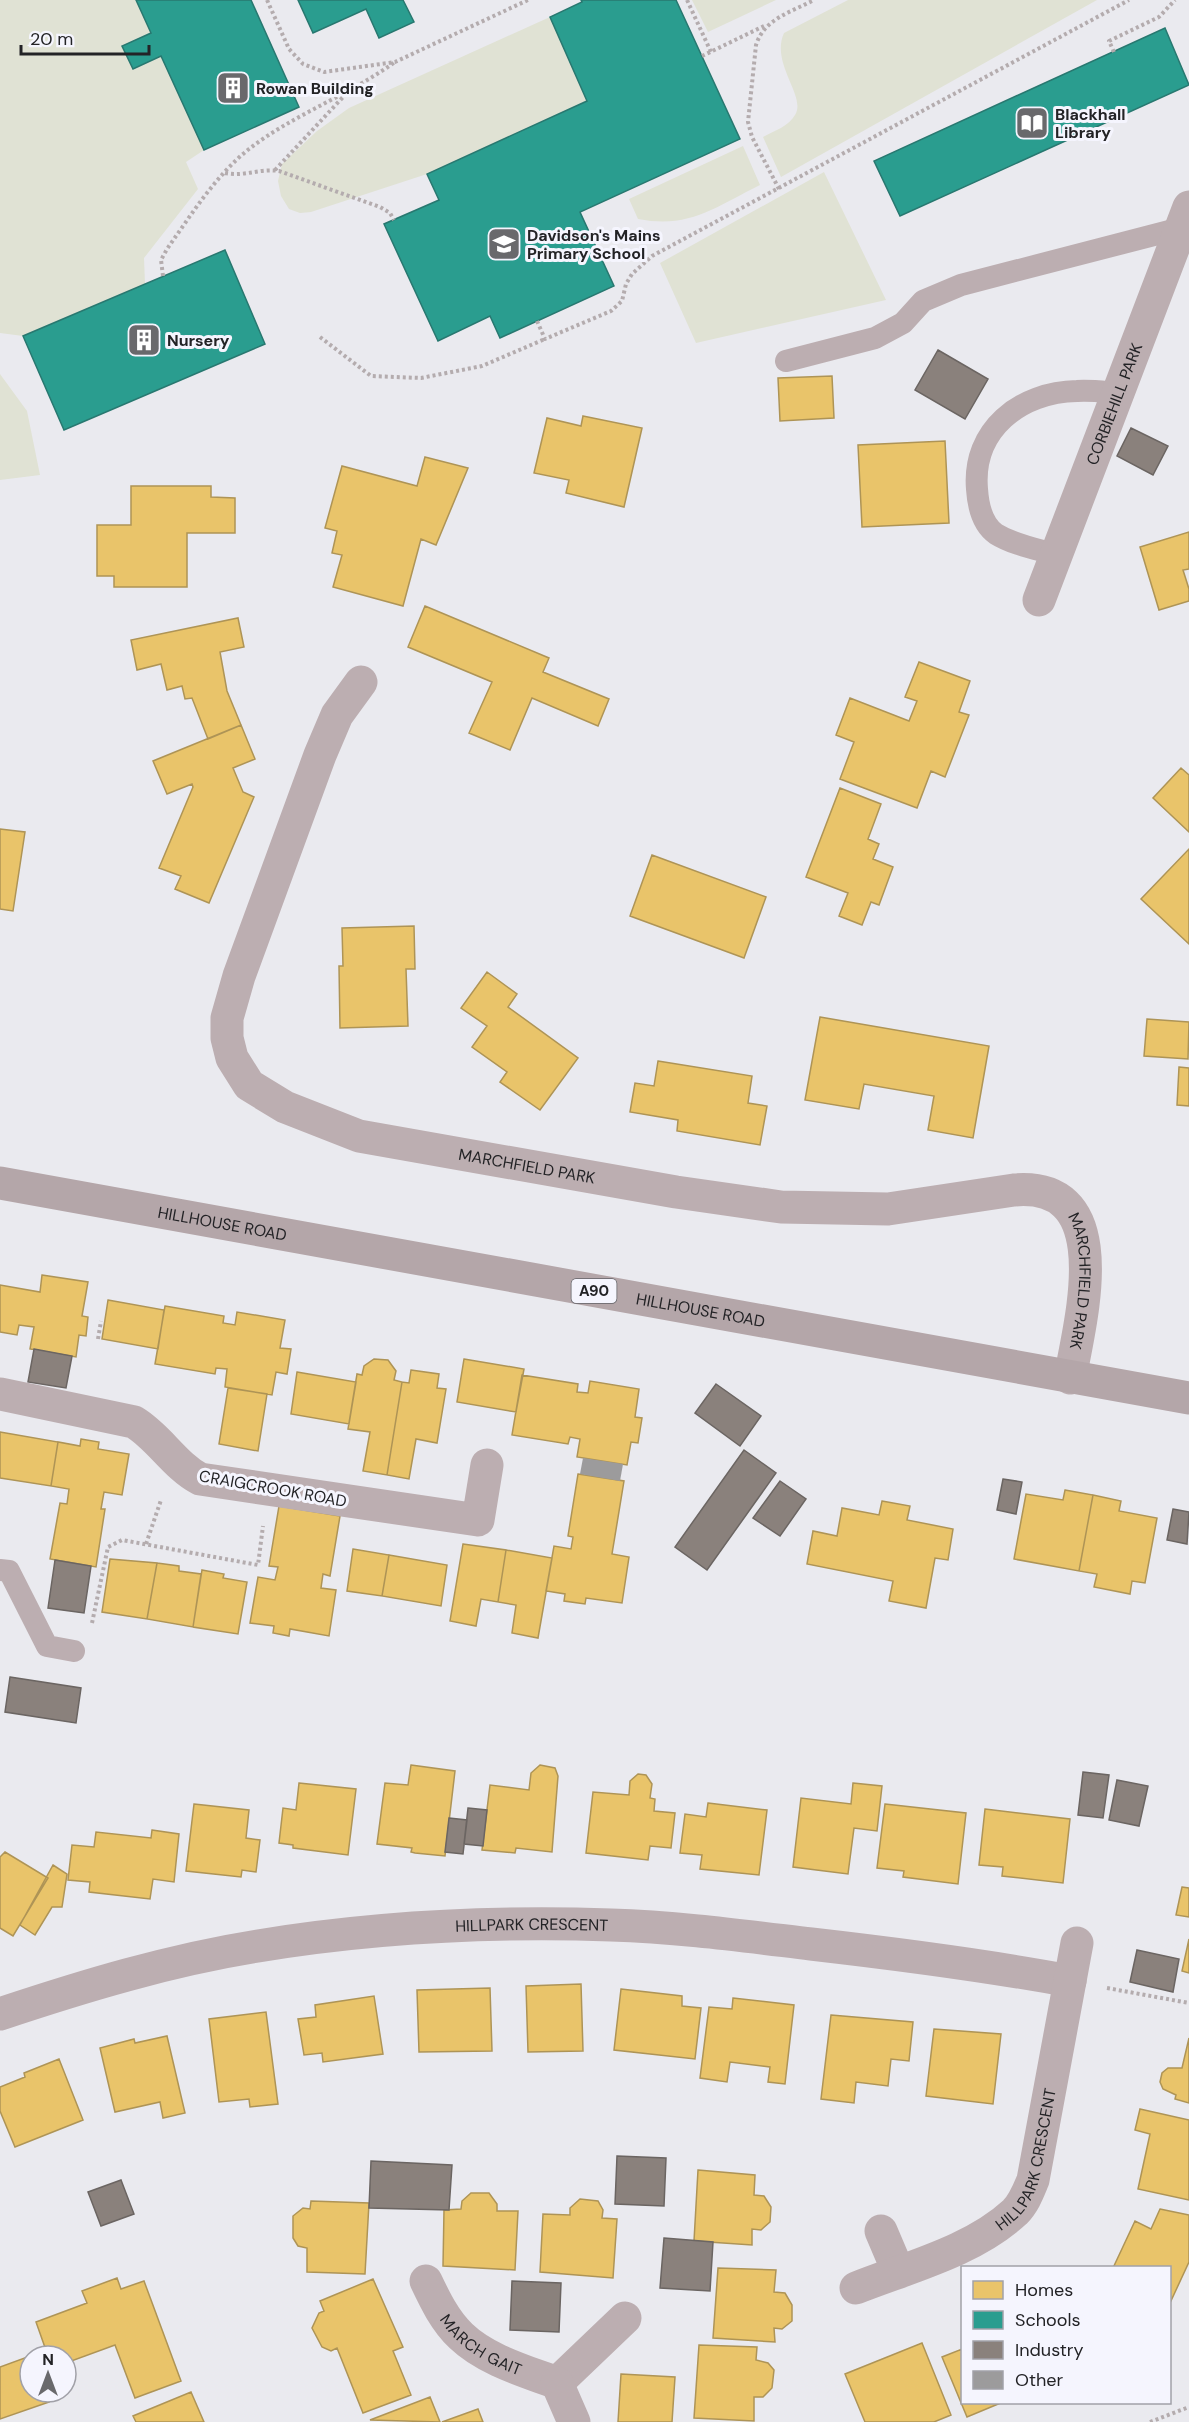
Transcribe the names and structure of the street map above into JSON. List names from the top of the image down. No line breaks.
{"streets":{"main road":["HILLHOUSE ROAD","A90"],"street":["CORBIEHILL PARK","MARCHFIELD PARK","CRAIGCROOK ROAD","HILLPARK CRESCENT","MARCH GAIT"]},"crossings":[["MARCHFIELD PARK","HILLHOUSE ROAD"]],"places":{"building":["Rowan Building","Nursery"],"library":["Blackhall Library"],"school or university":["Davidson's Mains Primary School"]},"legend":["Homes","Schools","Industry","Other"],"scale_bar":"20 m","north":"top"}
